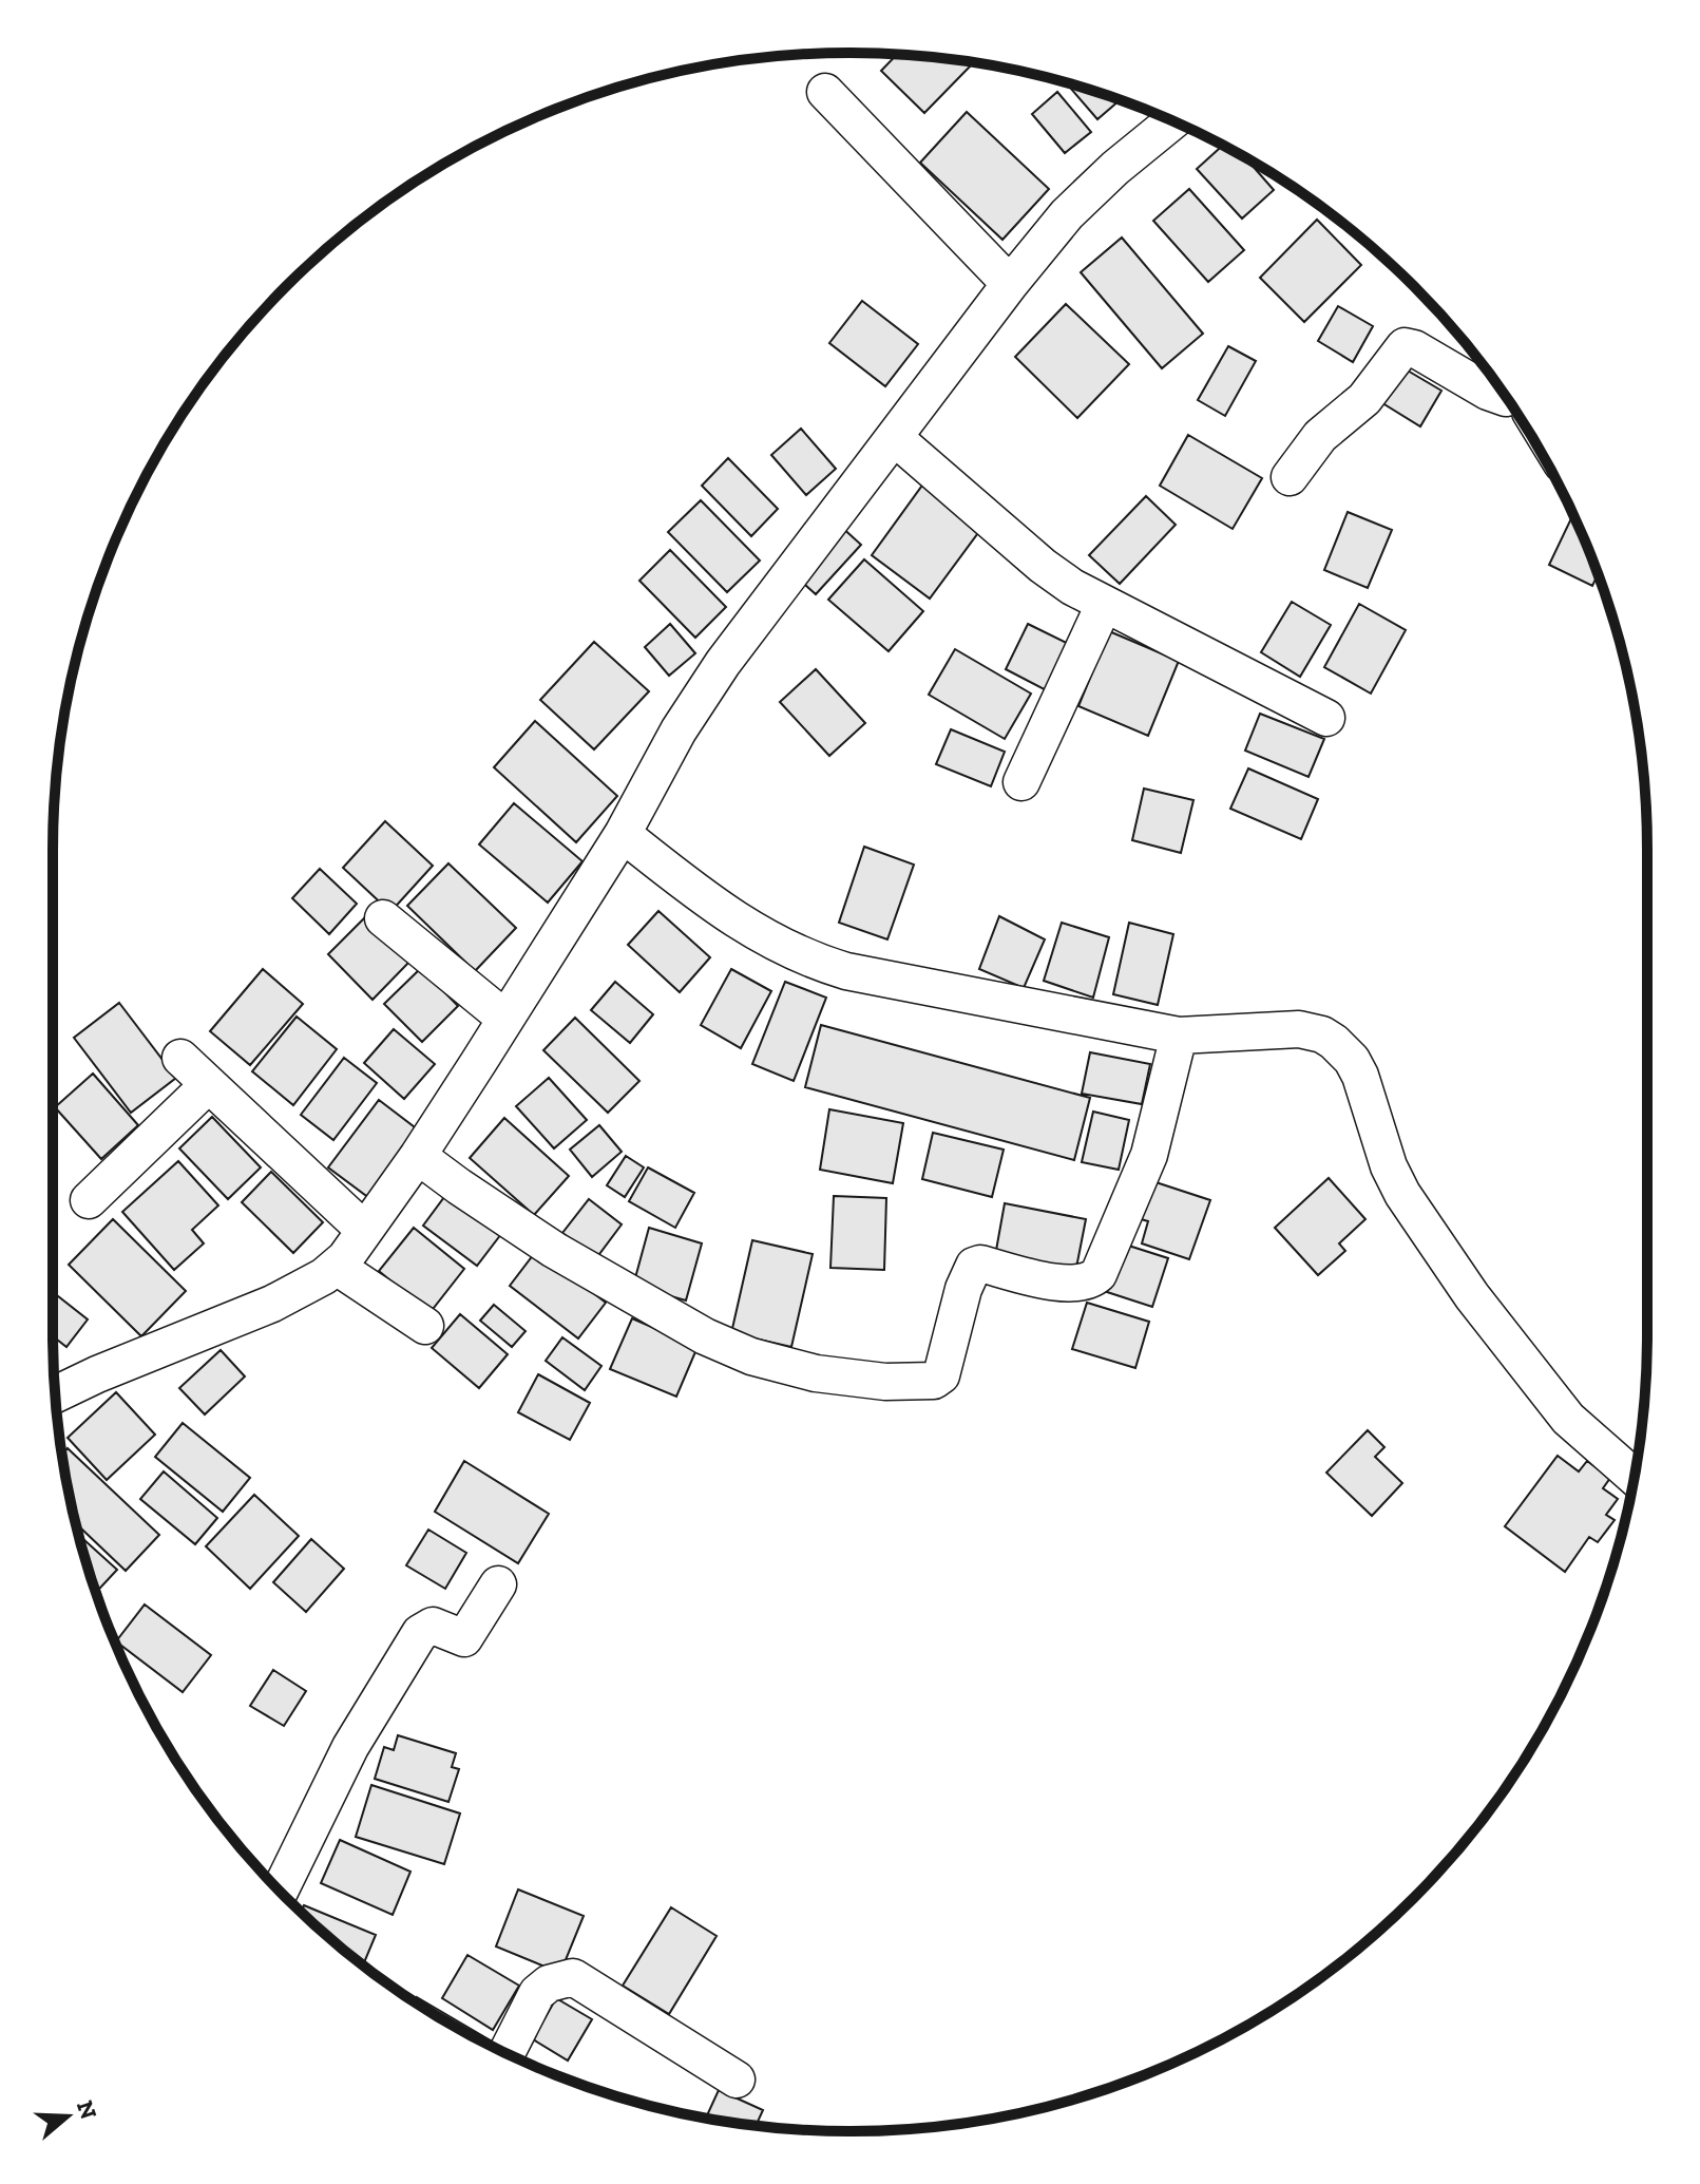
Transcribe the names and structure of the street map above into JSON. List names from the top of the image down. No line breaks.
{"north":"right"}
